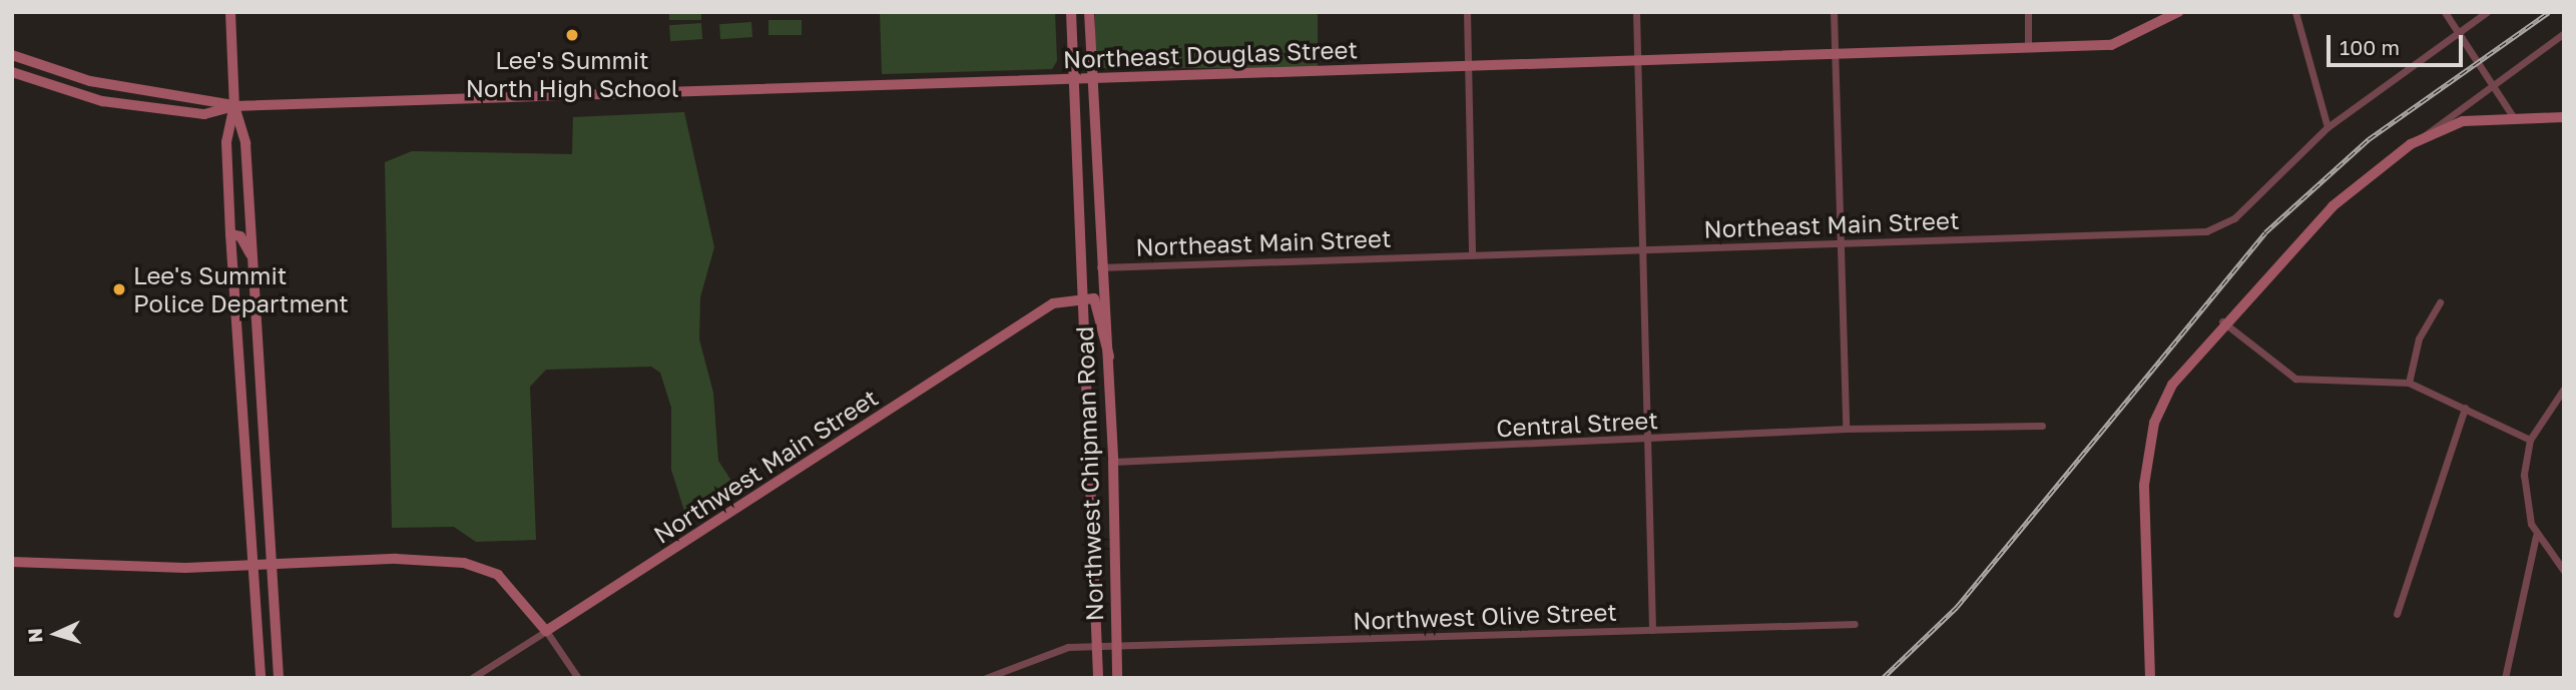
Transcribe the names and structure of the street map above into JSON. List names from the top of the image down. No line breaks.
{"streets":{"main road":["Northeast Douglas Street","Northwest Main Street","Northwest Chipman Road"],"street":["Northeast Main Street","Central Street","Northwest Olive Street"]},"crossings":[["Northeast Douglas Street","Northwest Chipman Road"],["Northeast Main Street","Northwest Chipman Road"],["Central Street","Northwest Chipman Road"],["Northwest Main Street","Northwest Chipman Road"],["Northwest Chipman Road","Northwest Olive Street"]],"places":["Lee's Summit North High School","Lee's Summit Police Department"],"scale_bar":"100 m","north":"left"}
